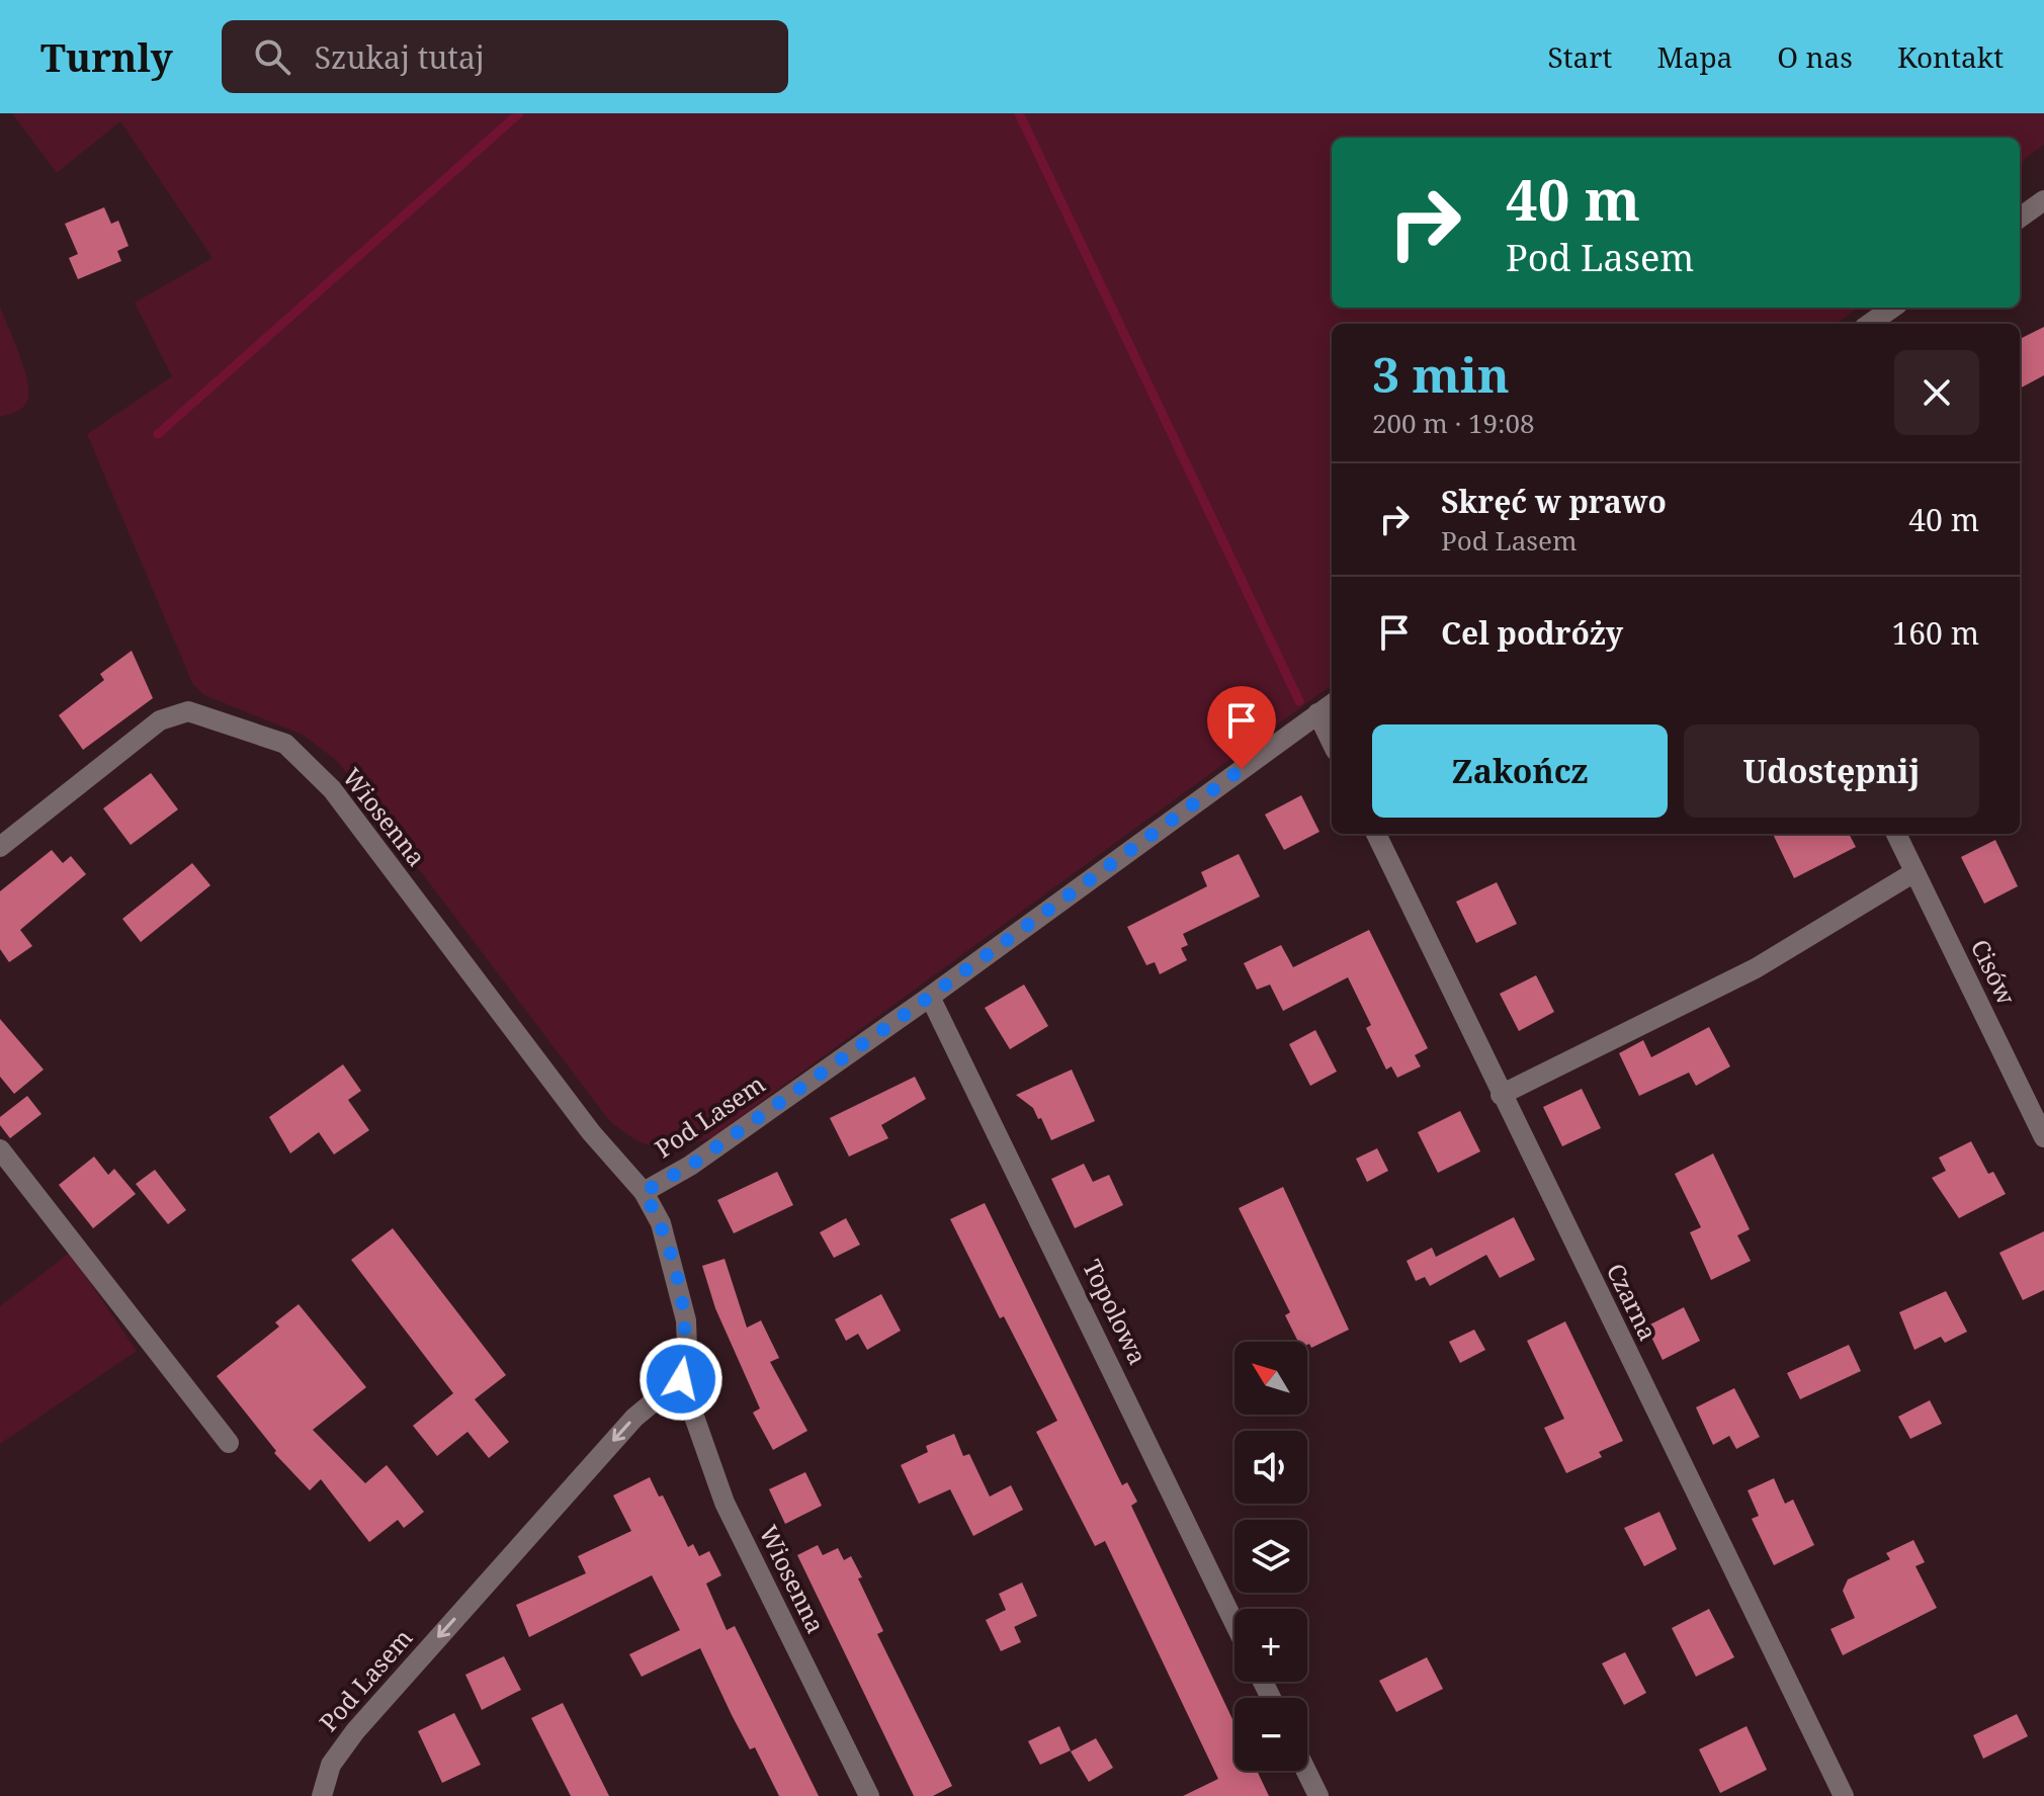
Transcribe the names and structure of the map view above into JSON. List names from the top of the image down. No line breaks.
{"streets":{"street":["Wiosenna","Cisów","Pod Lasem","Czarna","Topolowa"]},"crossings":[["Wiosenna","Pod Lasem"],["Pod Lasem","Topolowa"]],"north":"top left","page":{"header":"Turnly","search":"Szukaj tutaj","nav":["Start","Mapa","O nas","Kontakt"],"turn":["40 m","Pod Lasem"],"heading":["3 min","200 m · 19:08"],"list":[{"name":"Skręć w prawo","note":"Pod Lasem","value":"40 m"},{"name":"Cel podróży","value":"160 m"}],"buttons":["Zakończ","Udostępnij"],"map_buttons":["+","−"]}}
